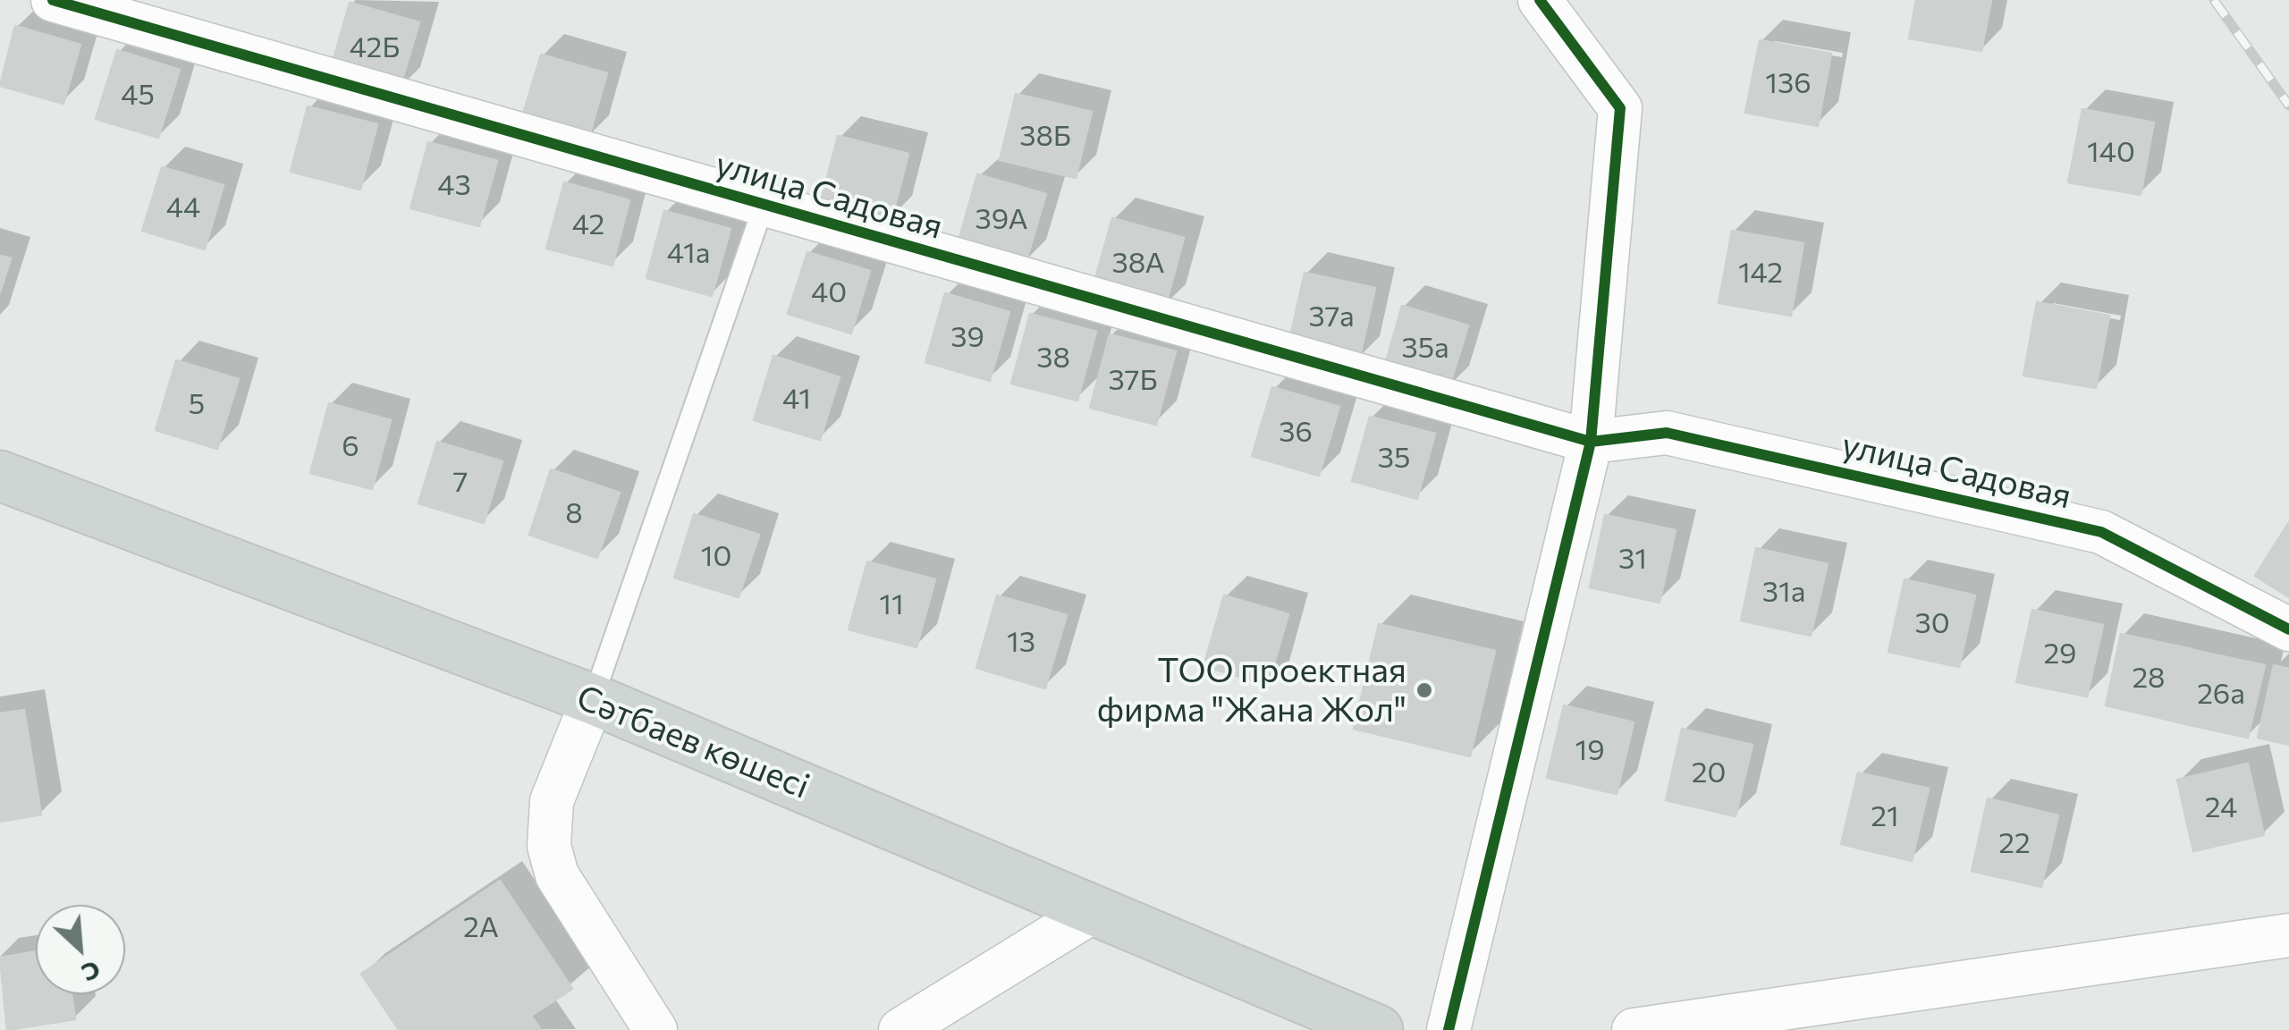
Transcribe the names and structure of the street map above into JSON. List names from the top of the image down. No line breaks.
{"streets":{"main road":["Сәтбаев көшесі"],"street":["улица Садовая"]},"places":["ТОО проектная фирма \"Жана Жол\""],"house_numbers":["42Б","136","45","38Б","140","43","44","39А","42","41а","38А","142","40","37а","39","35а","38","37Б","41","5","36","6","35","7","8","10","31","31а","11","30","13","29","28","26а","19","20","24","21","22","2А"],"north":"bottom right"}
